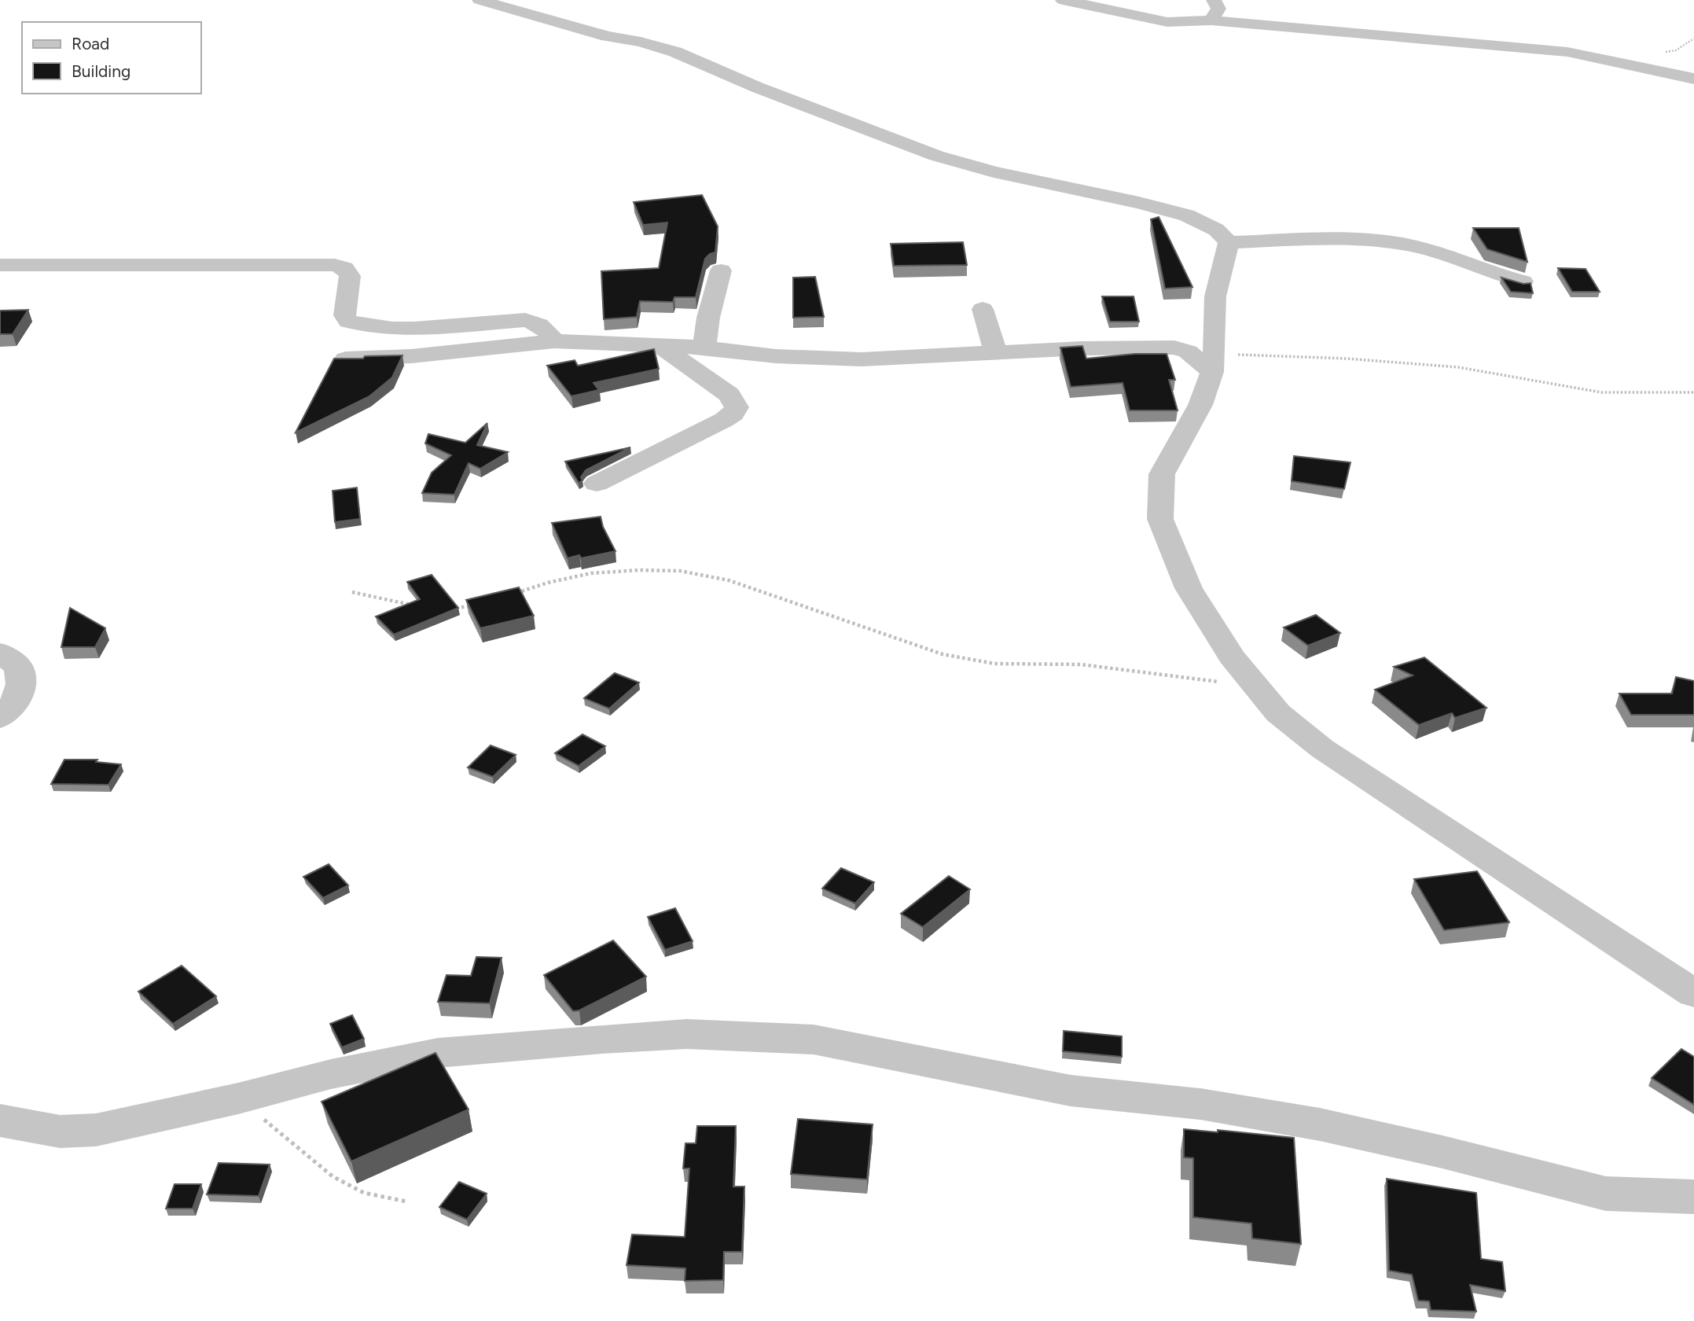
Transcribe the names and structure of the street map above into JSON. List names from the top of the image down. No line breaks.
{"legend":["Road","Building"]}
